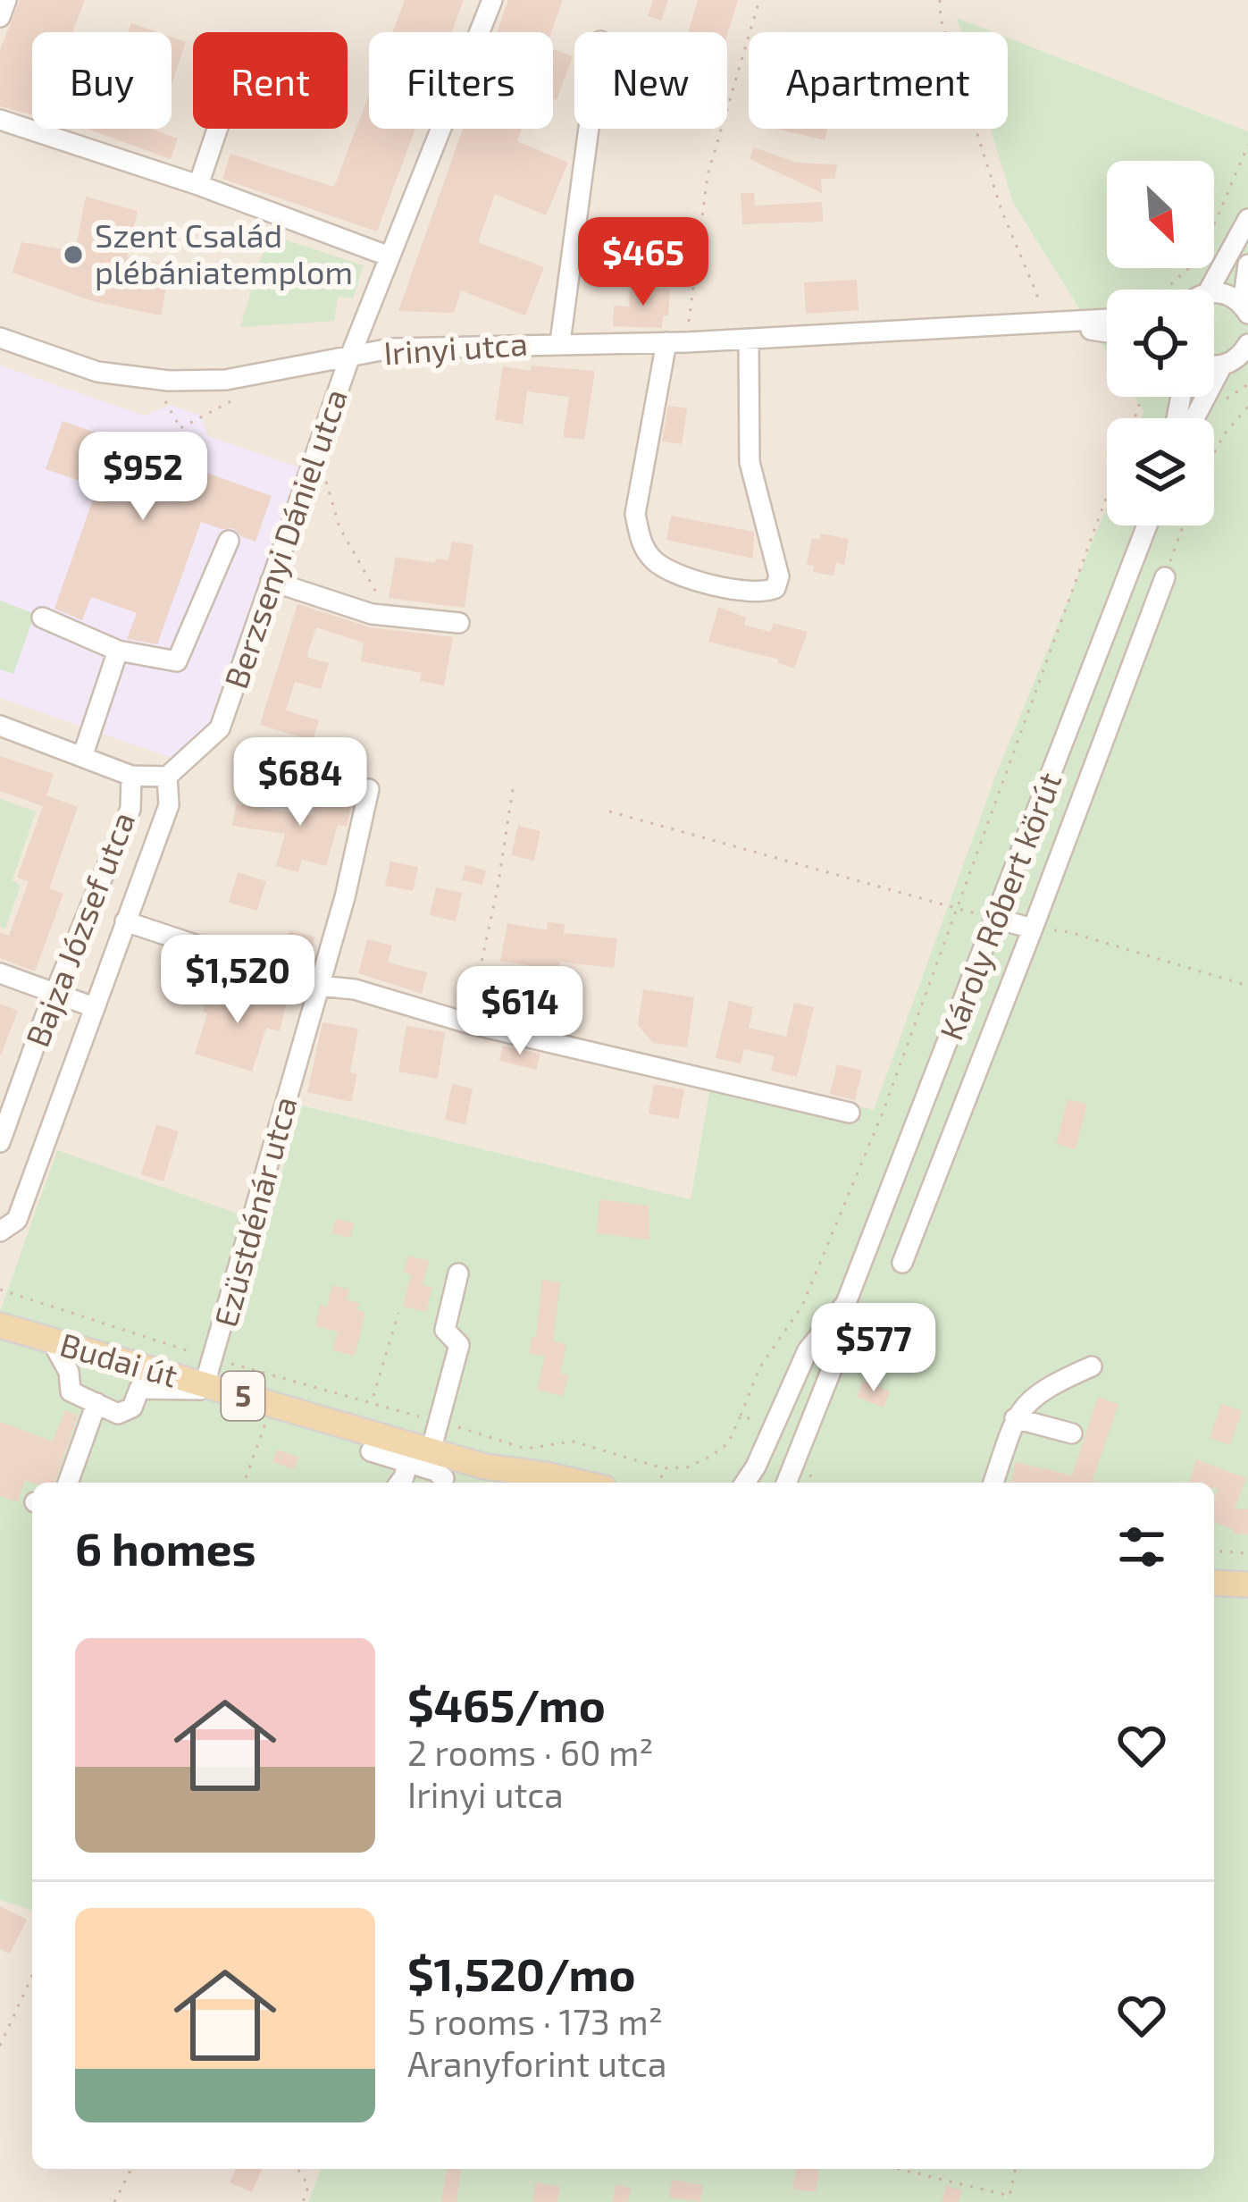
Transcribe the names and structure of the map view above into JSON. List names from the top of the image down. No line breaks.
{"streets":{"main road":["Budai út","5"],"street":["Irinyi utca","Berzsenyi Dániel utca","Károly Róbert körút","Bajza József utca","Ezüstdénár utca"]},"crossings":[["Irinyi utca","Berzsenyi Dániel utca"],["Berzsenyi Dániel utca","Bajza József utca"],["Ezüstdénár utca","Budai út"]],"places":["Szent Család plébániatemplom"],"north":"bottom right","page":{"chip":["Buy","Rent","Filters","New","Apartment"],"price":["$465","$952","$684","$1,520","$614","$577"],"heading":"6 homes","list":[{"name":"$465/mo","note":"2 rooms · 60 m² · Irinyi utca"},{"name":"$1,520/mo","note":"5 rooms · 173 m² · Aranyforint utca"}]}}
